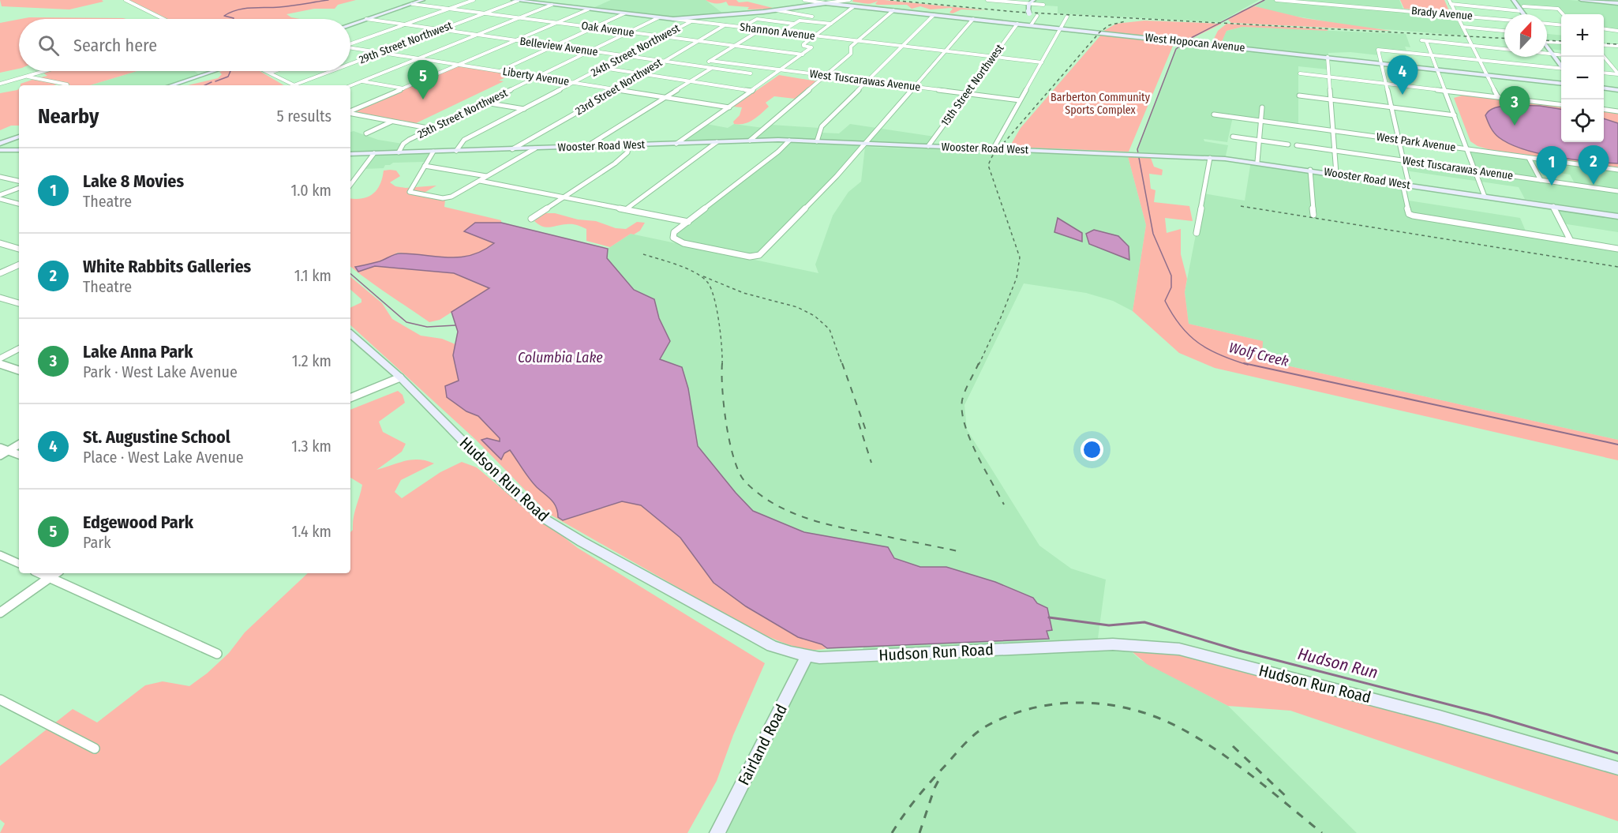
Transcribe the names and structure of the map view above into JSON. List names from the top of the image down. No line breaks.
{"streets":{"main road":["Shannon Avenue","West Hopocan Avenue","15th Street Northwest","Wooster Road West","Hudson Run Road","Fairland Road"],"street":["Brady Avenue","Oak Avenue","29th Street Northwest","Belleview Avenue","24th Street Northwest","Liberty Avenue","West Tuscarawas Avenue","23rd Street Northwest","25th Street Northwest","West Park Avenue"]},"crossings":[["Oak Avenue","29th Street Northwest"],["Oak Avenue","24th Street Northwest"],["Oak Avenue","23rd Street Northwest"],["Oak Avenue","25th Street Northwest"],["Shannon Avenue","29th Street Northwest"],["Shannon Avenue","West Hopocan Avenue"],["Shannon Avenue","24th Street Northwest"],["Shannon Avenue","15th Street Northwest"],["Shannon Avenue","23rd Street Northwest"],["Shannon Avenue","25th Street Northwest"],["29th Street Northwest","Belleview Avenue"],["29th Street Northwest","Liberty Avenue"],["West Hopocan Avenue","15th Street Northwest"],["Belleview Avenue","24th Street Northwest"],["Belleview Avenue","23rd Street Northwest"],["Belleview Avenue","25th Street Northwest"],["24th Street Northwest","Liberty Avenue"],["24th Street Northwest","Wooster Road West"],["Liberty Avenue","23rd Street Northwest"],["Liberty Avenue","25th Street Northwest"],["West Tuscarawas Avenue","15th Street Northwest"],["15th Street Northwest","Wooster Road West"],["23rd Street Northwest","Wooster Road West"],["25th Street Northwest","Wooster Road West"],["Hudson Run Road","Fairland Road"]],"water":["Wolf Creek","Columbia Lake","Hudson Run"],"parks":["Barberton Community Sports Complex"],"north":"top","page":{"map_buttons":["+","−"],"search":"Search here","pins":["4","5","3","2","1"],"heading":["Nearby","5 results"],"list":[{"mark":"1","name":"Lake 8 Movies","note":"Theatre","value":"1.0 km"},{"mark":"2","name":"White Rabbits Galleries","note":"Theatre","value":"1.1 km"},{"mark":"3","name":"Lake Anna Park","note":"Park · West Lake Avenue","value":"1.2 km"},{"mark":"4","name":"St. Augustine School","note":"Place · West Lake Avenue","value":"1.3 km"},{"mark":"5","name":"Edgewood Park","note":"Park","value":"1.4 km"}]}}
